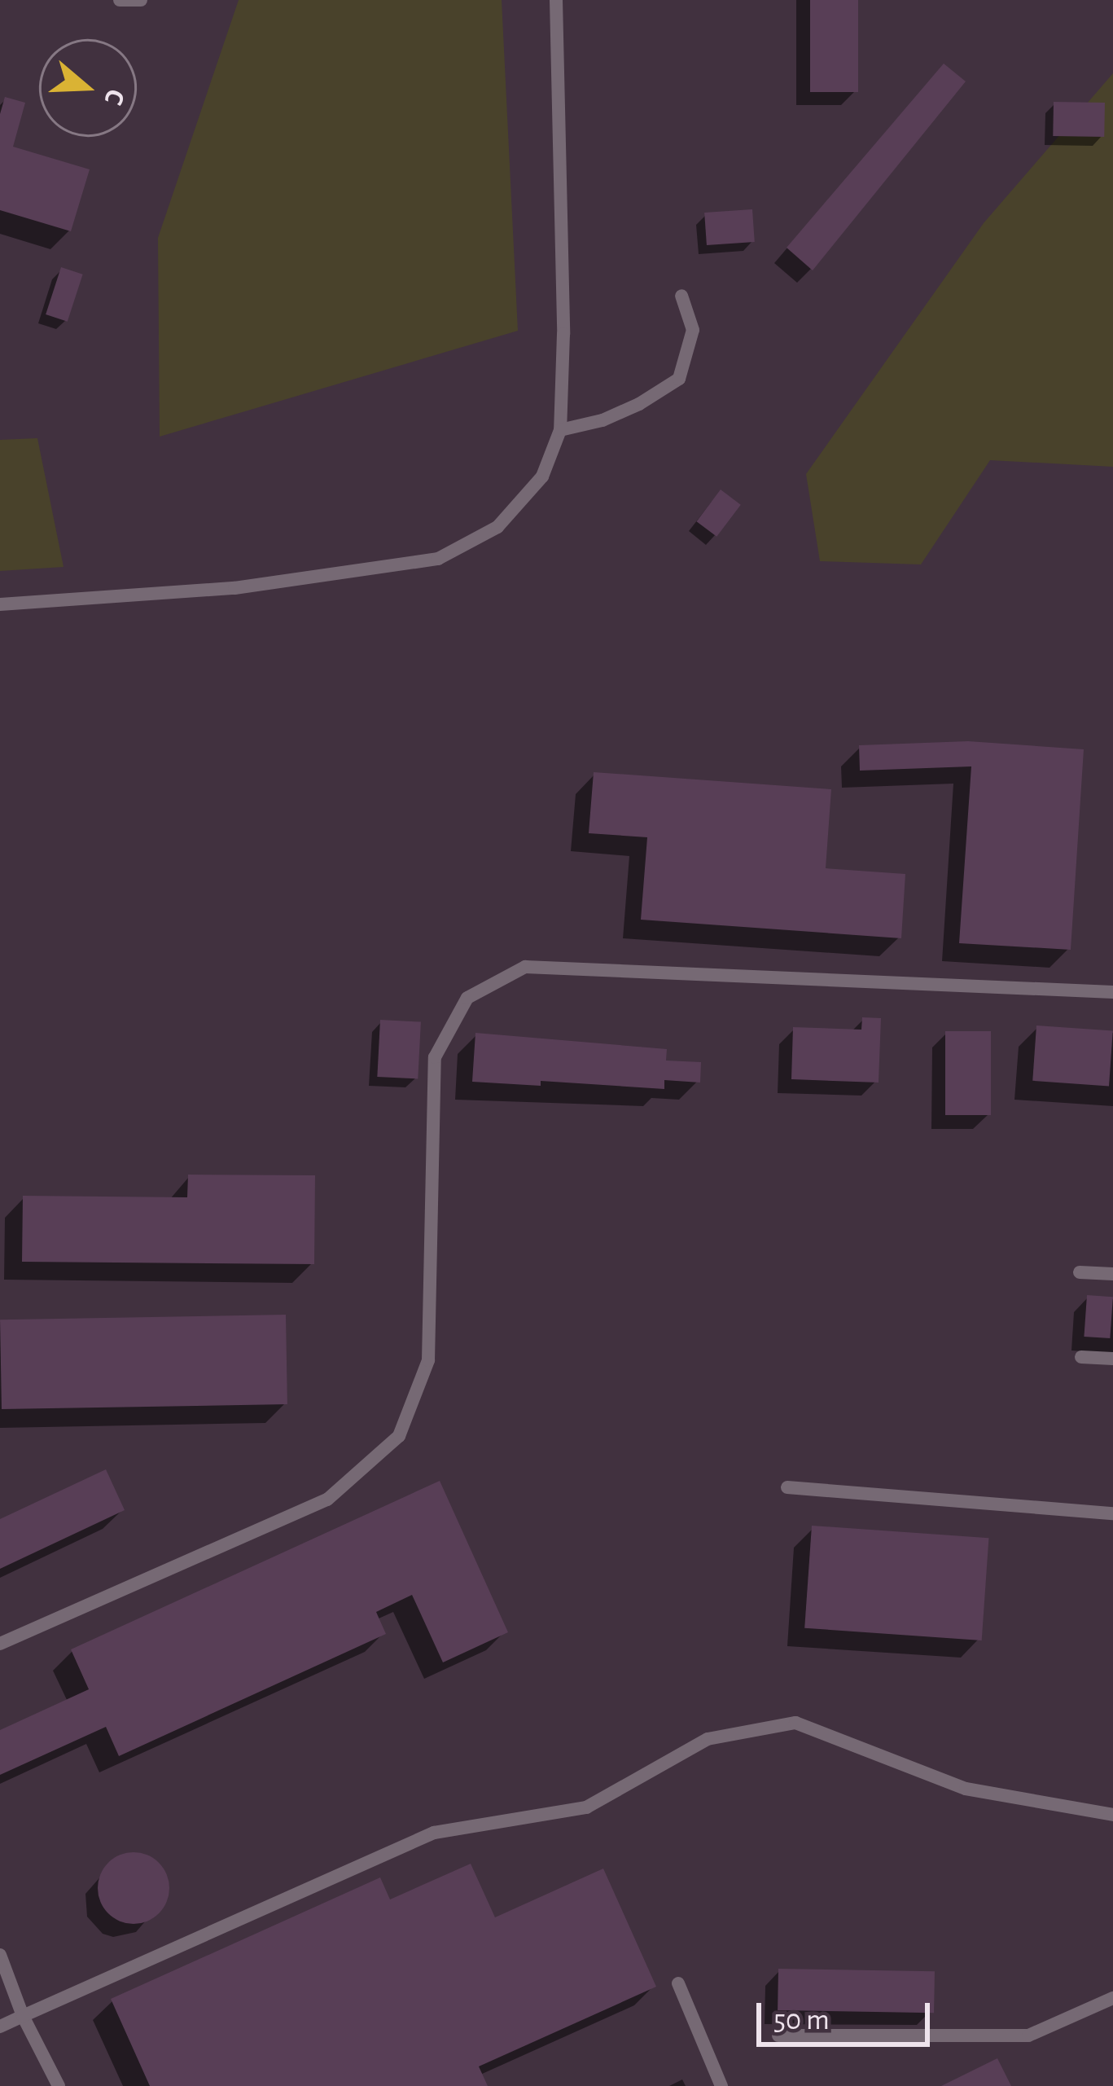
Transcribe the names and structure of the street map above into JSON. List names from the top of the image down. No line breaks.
{"scale_bar":"50 m","north":"right"}
